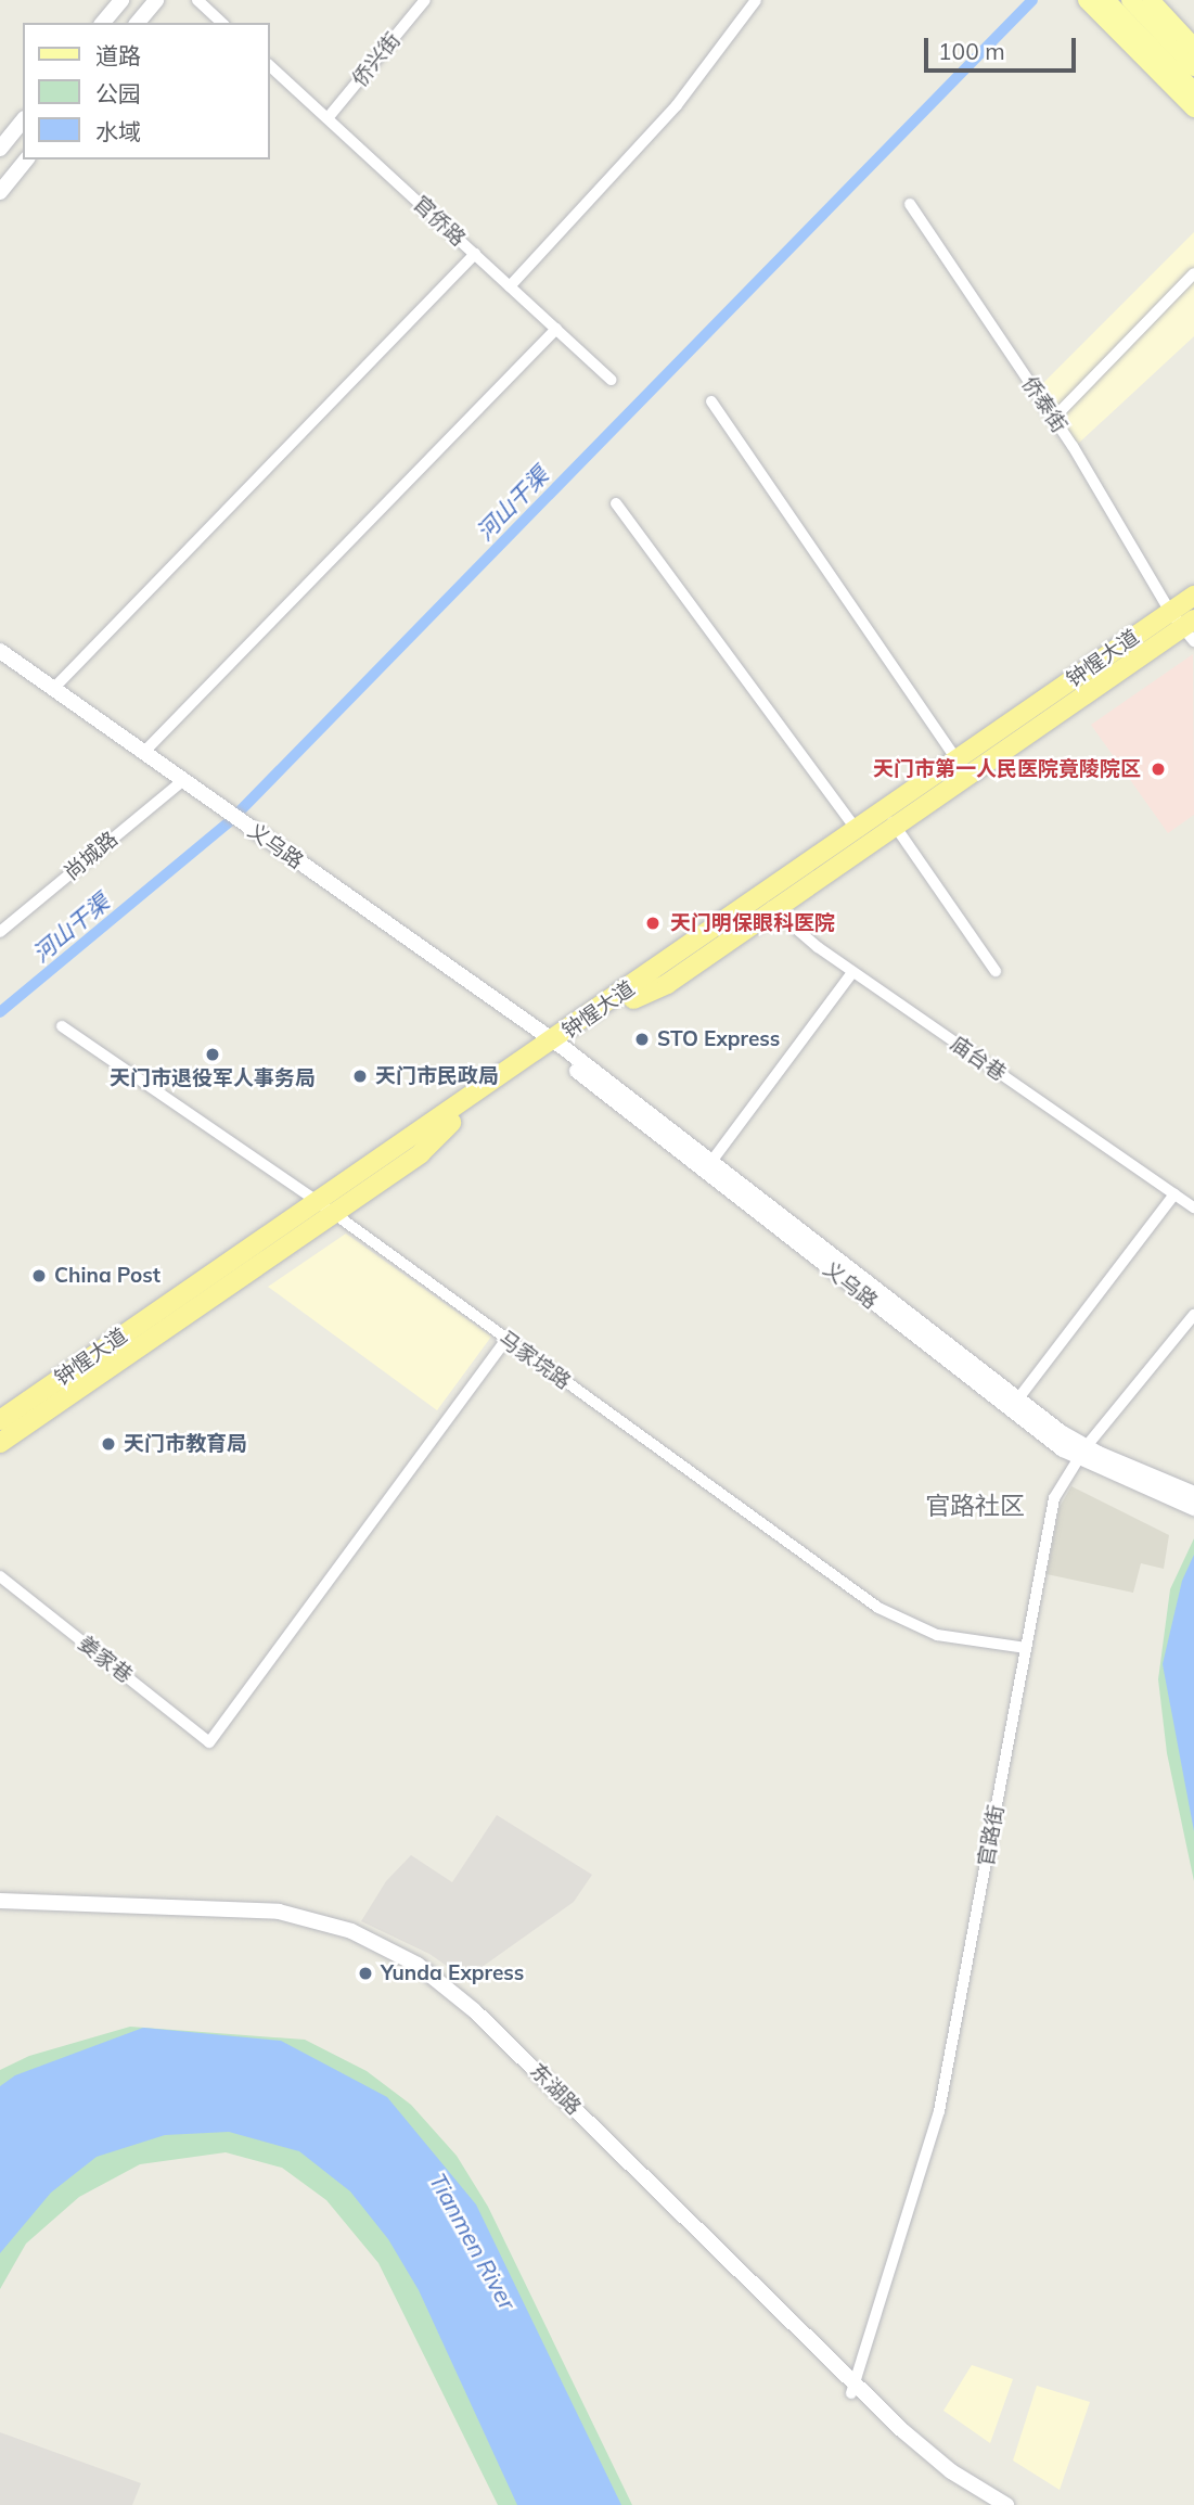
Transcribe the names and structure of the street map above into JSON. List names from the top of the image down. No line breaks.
{"streets":{"highway":["钟惺大道"],"main road":["义乌路","东湖路"],"street":["侨兴街","官侨路","侨泰街","尚城路","庙台巷","马家垸路","姜家巷","官路街"]},"crossings":[["侨兴街","官侨路"],["侨泰街","钟惺大道"],["钟惺大道","义乌路"],["钟惺大道","庙台巷"],["钟惺大道","马家垸路"],["义乌路","尚城路"],["义乌路","官路街"],["马家垸路","姜家巷"],["马家垸路","官路街"],["官路街","东湖路"]],"districts":["官路社区"],"water":["河山干渠","Tianmen River"],"places":["天门市第一人民医院竟陵院区","天门明保眼科医院","STO Express","天门市退役军人事务局","天门市民政局","China Post","天门市教育局","Yunda Express"],"legend":["道路","公园","水域"],"scale_bar":"100 m"}
